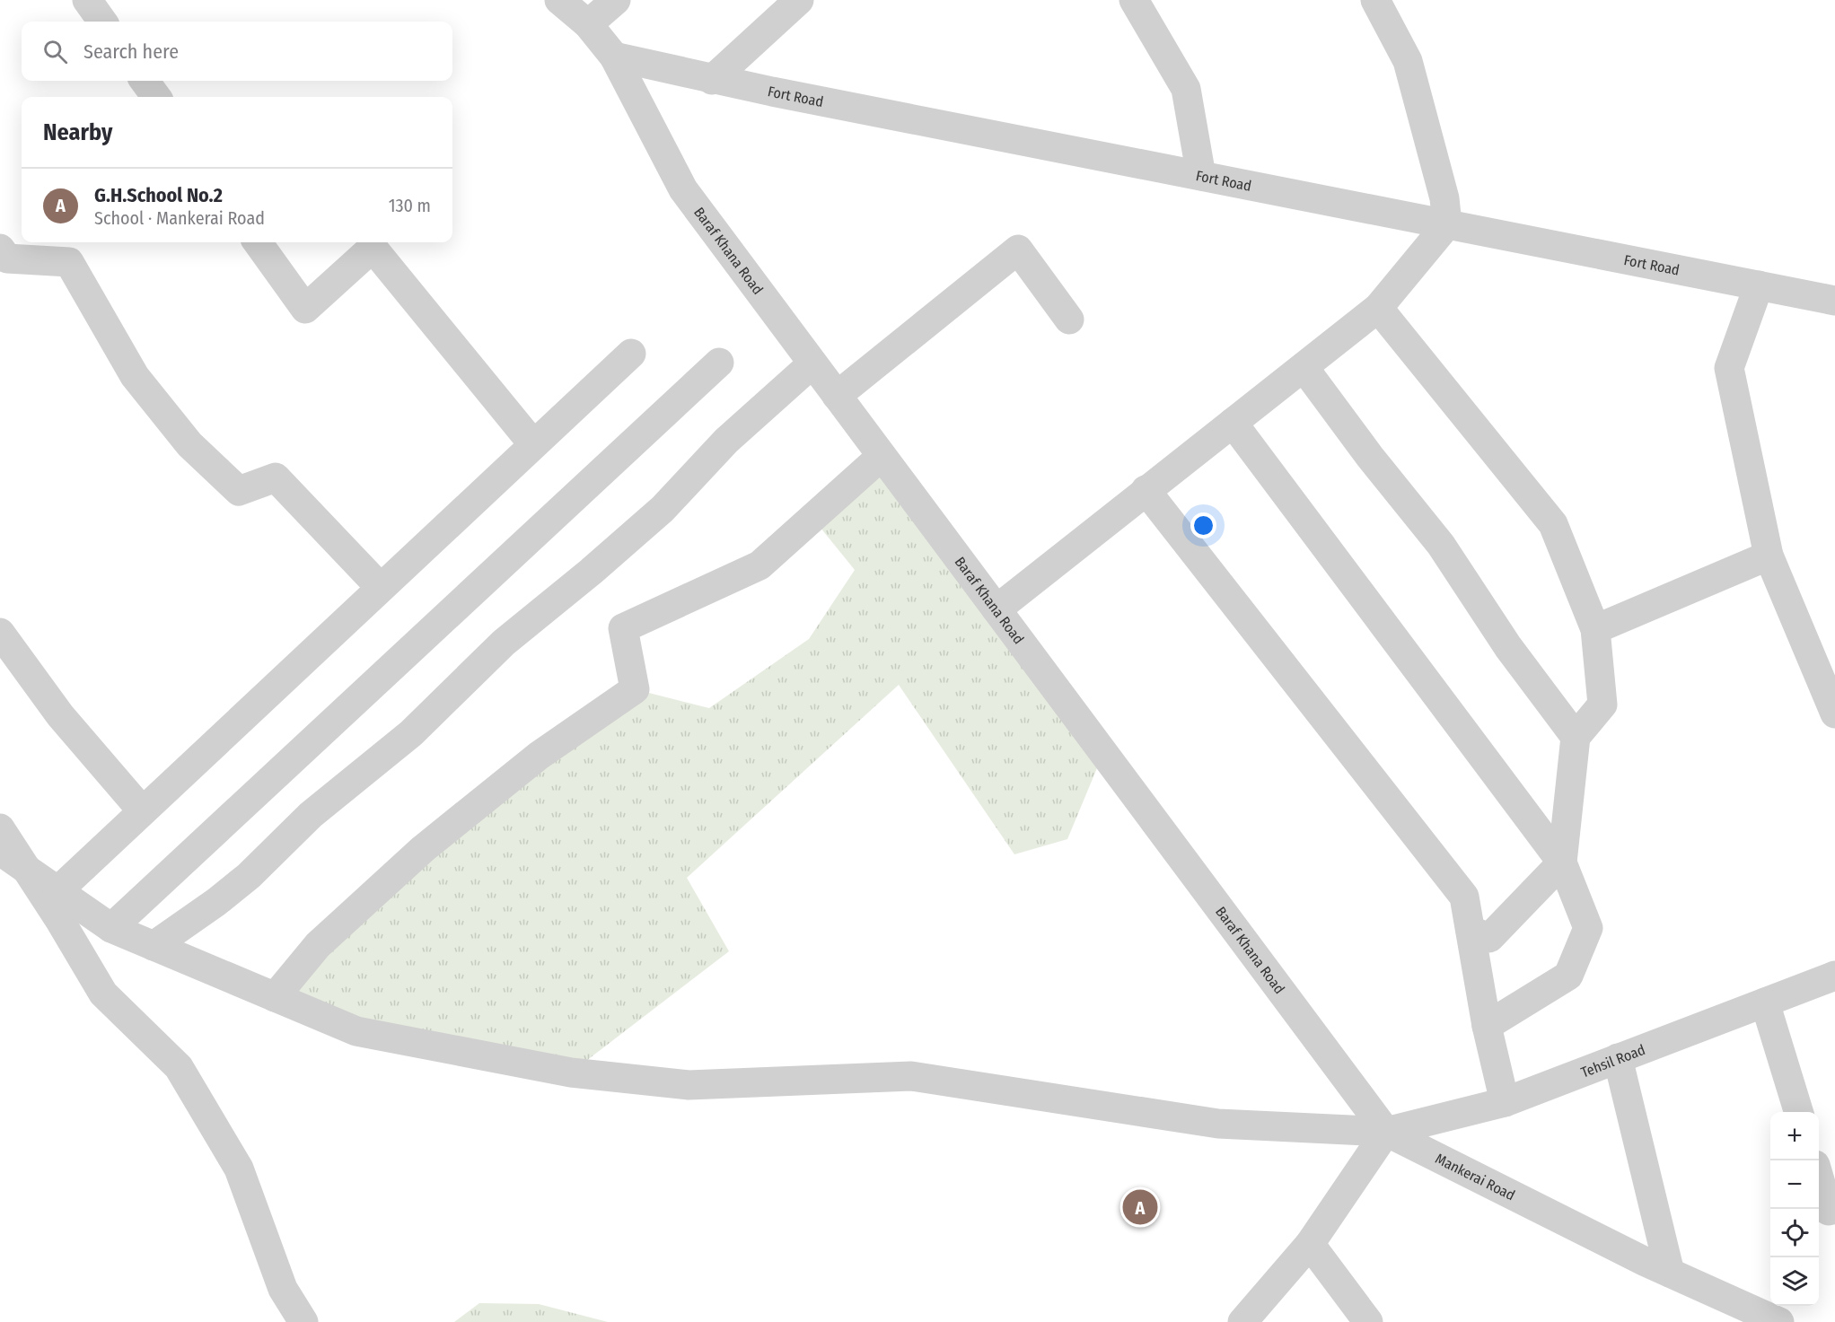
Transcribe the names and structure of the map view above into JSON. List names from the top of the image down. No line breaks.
{"streets":{"street":["Fort Road","Baraf Khana Road","Tehsil Road","Mankerai Road"]},"crossings":[["Fort Road","Baraf Khana Road"],["Baraf Khana Road","Tehsil Road"],["Baraf Khana Road","Mankerai Road"],["Tehsil Road","Mankerai Road"]],"page":{"search":"Search here","heading":"Nearby","list":[{"mark":"A","name":"G.H.School No.2","note":"School · Mankerai Road","value":"130 m"}],"map_buttons":["+","−"],"pins":"A"}}
